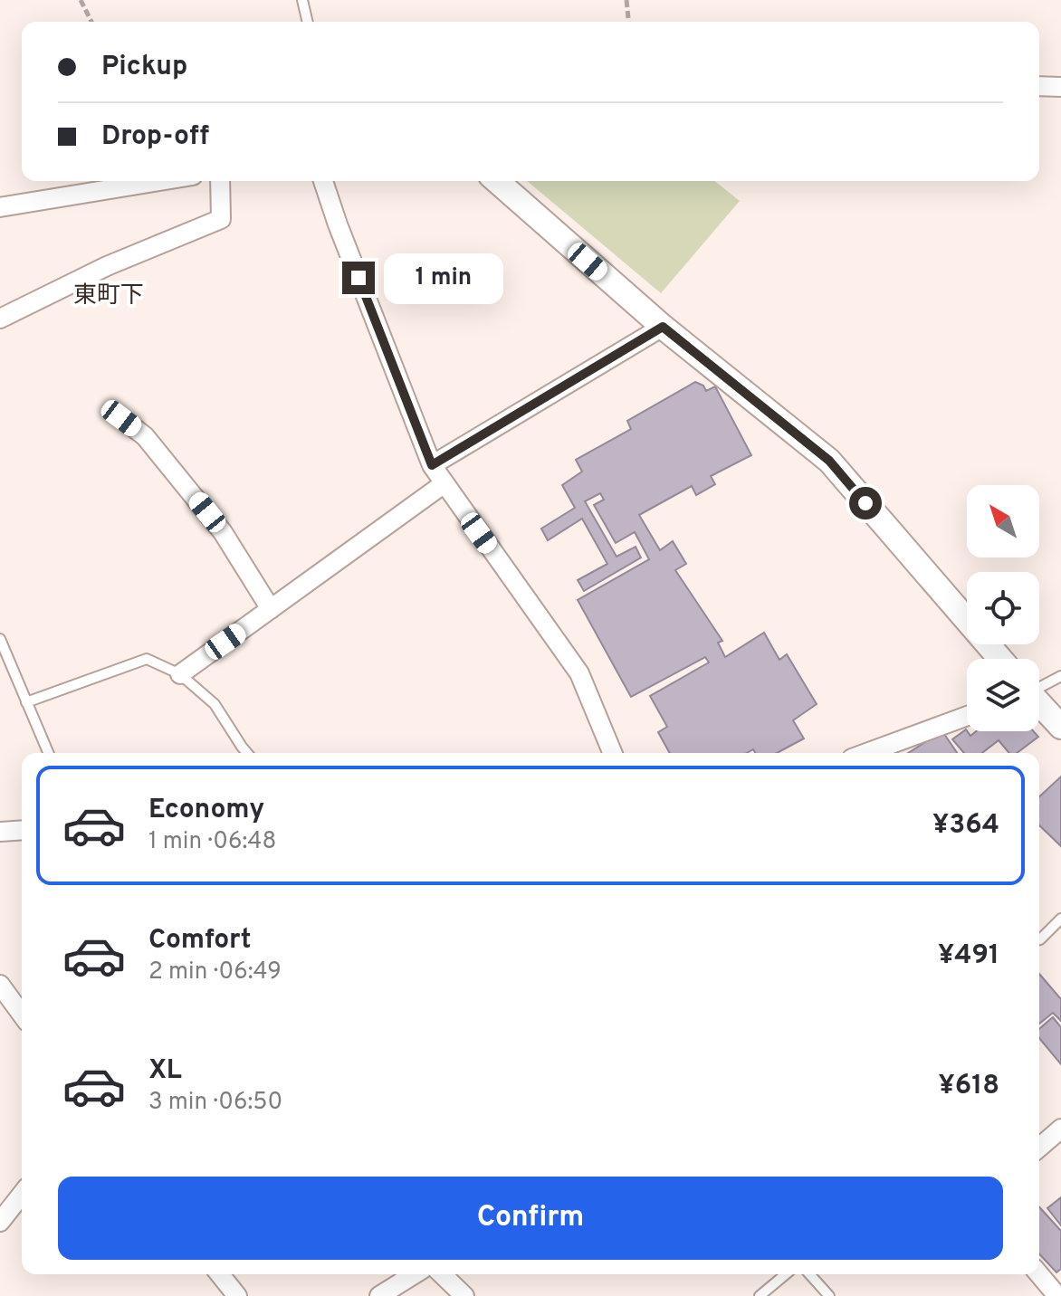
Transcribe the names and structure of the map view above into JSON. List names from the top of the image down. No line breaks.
{"districts":["東町下"],"north":"top left","page":{"banner":["Pickup","Drop-off"],"bubble":"1 min","list":[{"name":"Economy","note":"1 min · 06:48","value":"¥364"},{"name":"Comfort","note":"2 min · 06:49","value":"¥491"},{"name":"XL","note":"3 min · 06:50","value":"¥618"}],"buttons":"Confirm"}}
